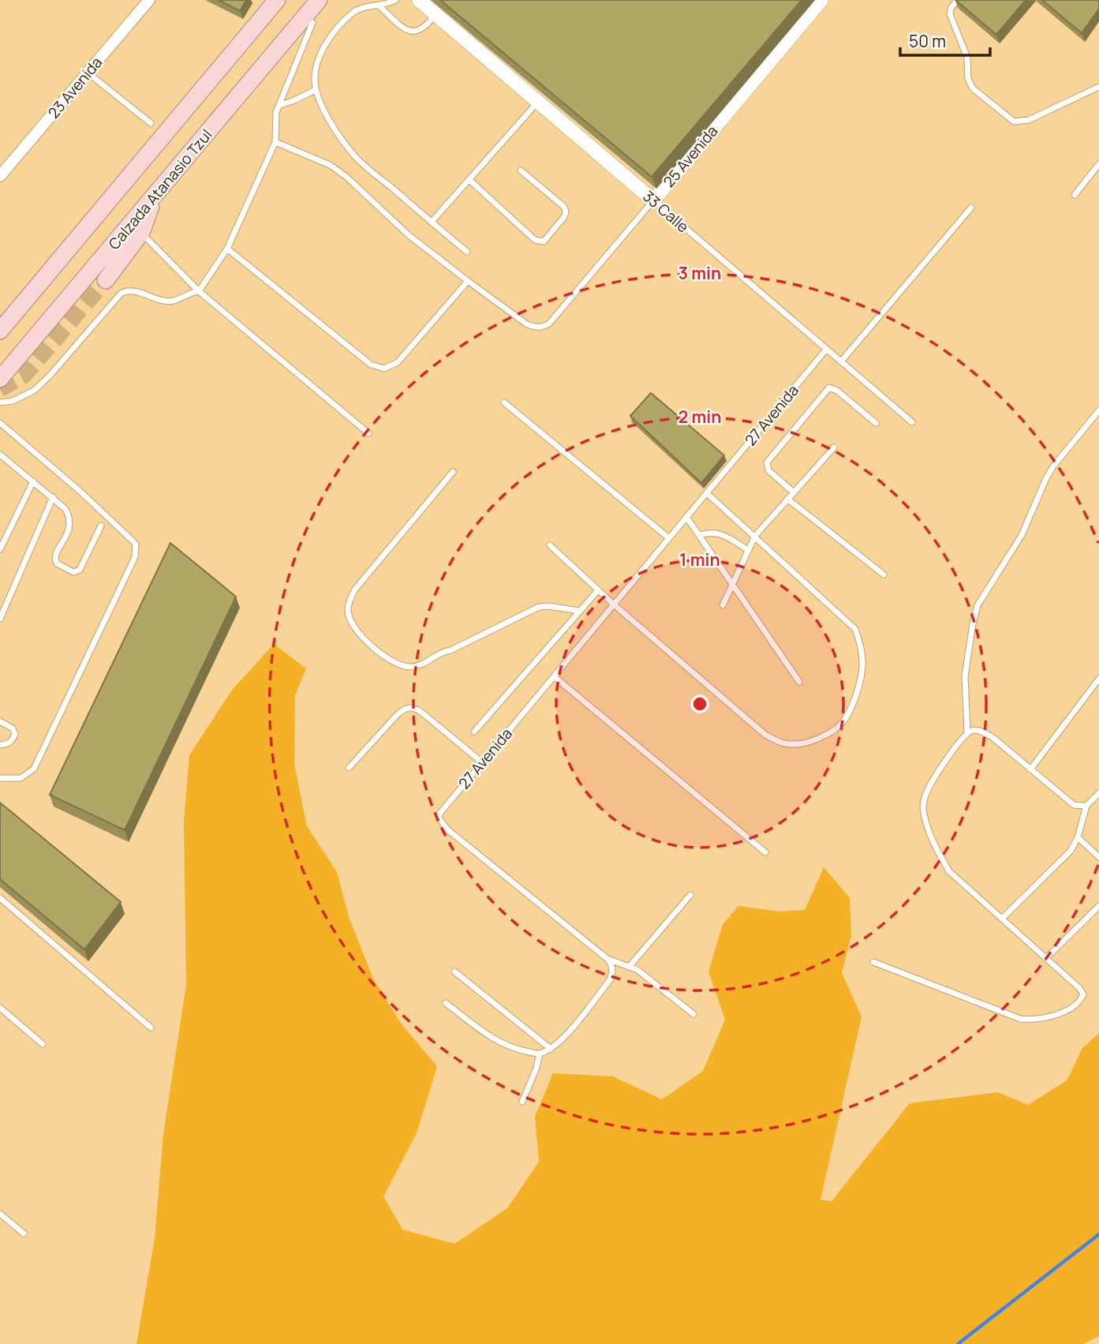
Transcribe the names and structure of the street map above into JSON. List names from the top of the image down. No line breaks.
{"streets":{"main road":["Calzada Atanasio Tzul"],"street":["23 Avenida","25 Avenida","33 Calle"],"lane":["27 Avenida"]},"crossings":[["25 Avenida","33 Calle"],["33 Calle","27 Avenida"]],"scale_bar":"50 m","rings":["3 min","2 min","1 min"]}
